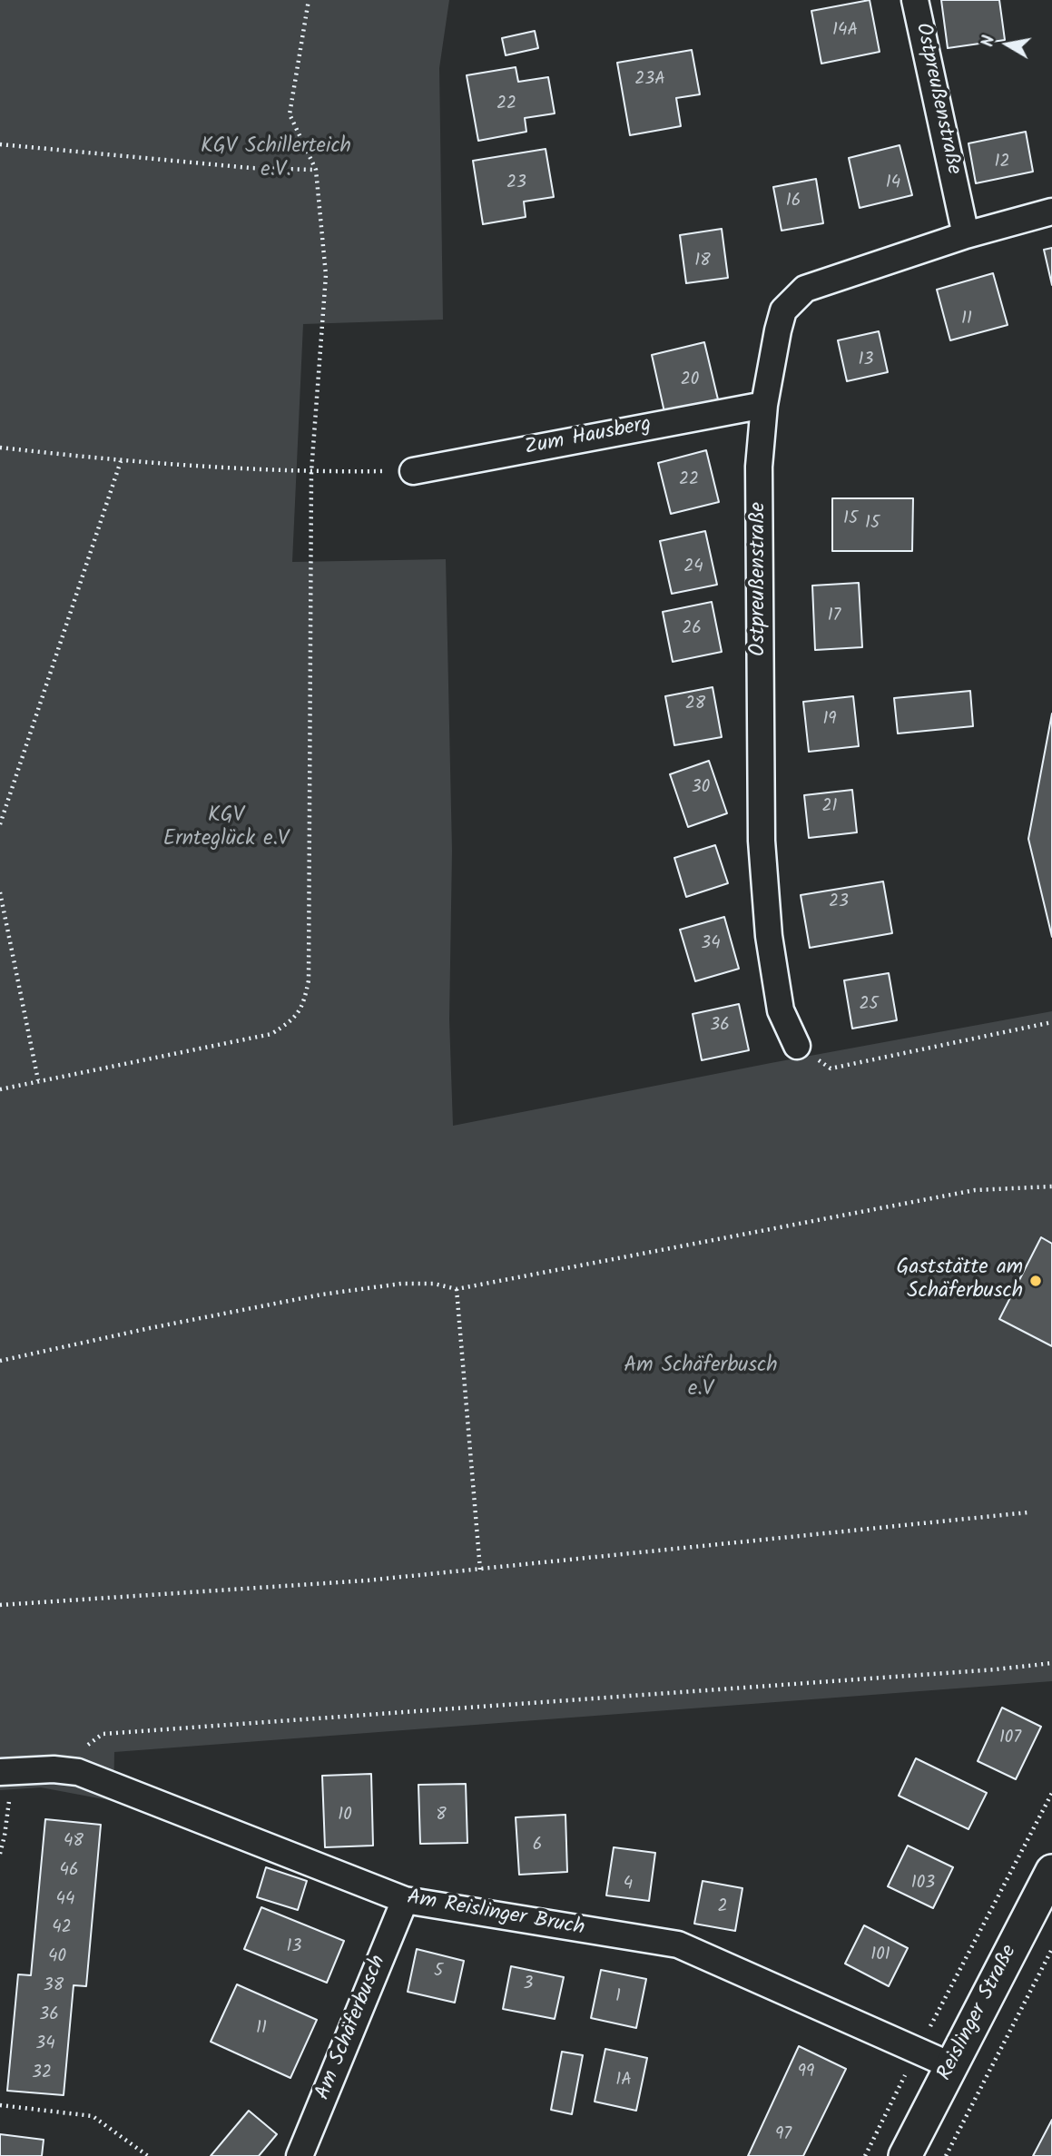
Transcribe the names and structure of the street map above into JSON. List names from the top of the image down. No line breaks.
{"streets":{"street":["Ostpreußenstraße","Zum Hausberg","Am Reislinger Bruch","Reislinger Straße","Am Schäferbusch"]},"crossings":[["Ostpreußenstraße","Zum Hausberg"],["Am Reislinger Bruch","Reislinger Straße"],["Am Reislinger Bruch","Am Schäferbusch"]],"parks":["KGV Schillerteich e.V.","KGV Ernteglück e.V","Am Schäferbusch e.V"],"places":["Gaststätte am Schäferbusch"],"house_numbers":["14A","23A","22","12","23","14","16","18","11","13","20","22","15","15","24","17","26","28","19","30","21","23","34","25","36","107","10","8","48","6","46","103","4","44","2","42","13","101","40","5","3","38","1","36","11","34","99","32","1A","97"],"north":"left"}
